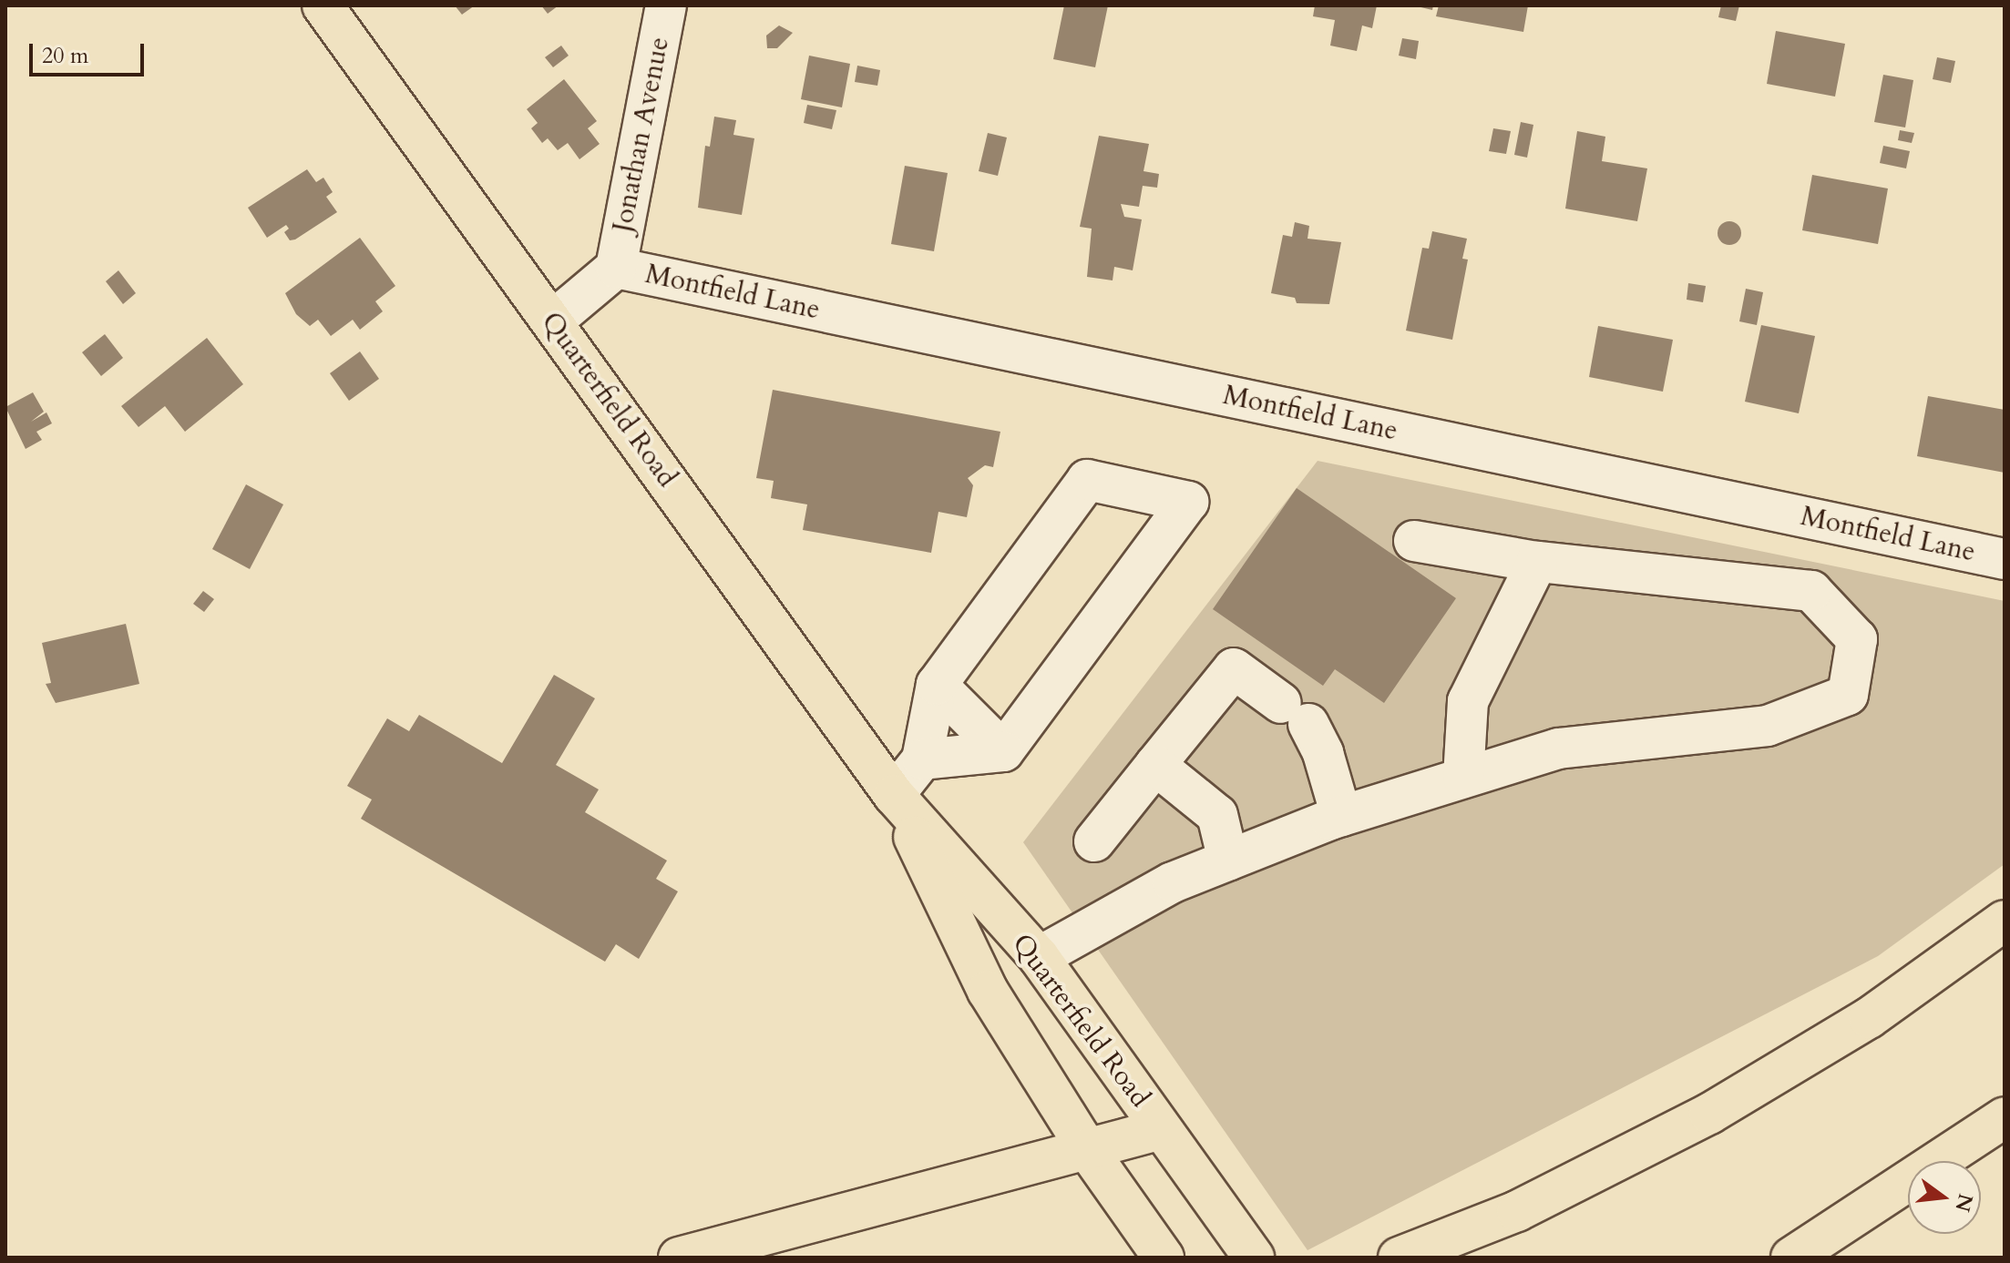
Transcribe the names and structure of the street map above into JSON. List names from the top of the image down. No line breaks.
{"streets":{"main road":["Quarterfield Road"],"street":["Jonathan Avenue","Montfield Lane"]},"crossings":[["Jonathan Avenue","Montfield Lane"],["Jonathan Avenue","Quarterfield Road"]],"scale_bar":"20 m","north":"right"}
